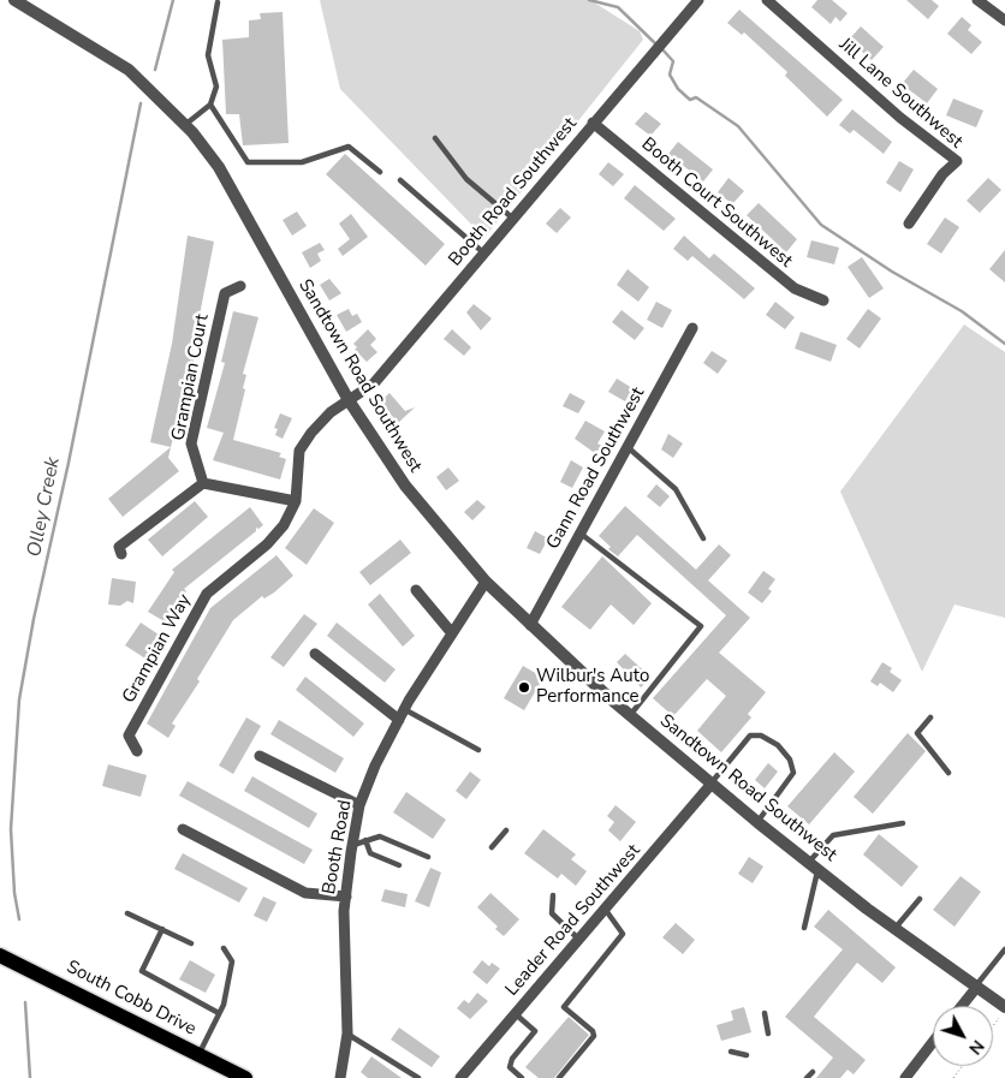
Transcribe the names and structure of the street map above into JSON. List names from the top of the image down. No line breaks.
{"streets":{"main road":["South Cobb Drive"],"street":["Jill Lane Southwest","Booth Road Southwest","Booth Court Southwest","Sandtown Road Southwest","Grampian Court","Gann Road Southwest","Grampian Way","Booth Road","Leader Road Southwest"]},"crossings":[["Booth Road Southwest","Booth Court Southwest"],["Booth Road Southwest","Sandtown Road Southwest"],["Booth Road Southwest","Grampian Way"],["Sandtown Road Southwest","Gann Road Southwest"],["Sandtown Road Southwest","Grampian Way"],["Sandtown Road Southwest","Booth Road"],["Sandtown Road Southwest","Leader Road Southwest"]],"water":["Olley Creek"],"places":["Wilbur's Auto Performance"],"north":"bottom right"}
